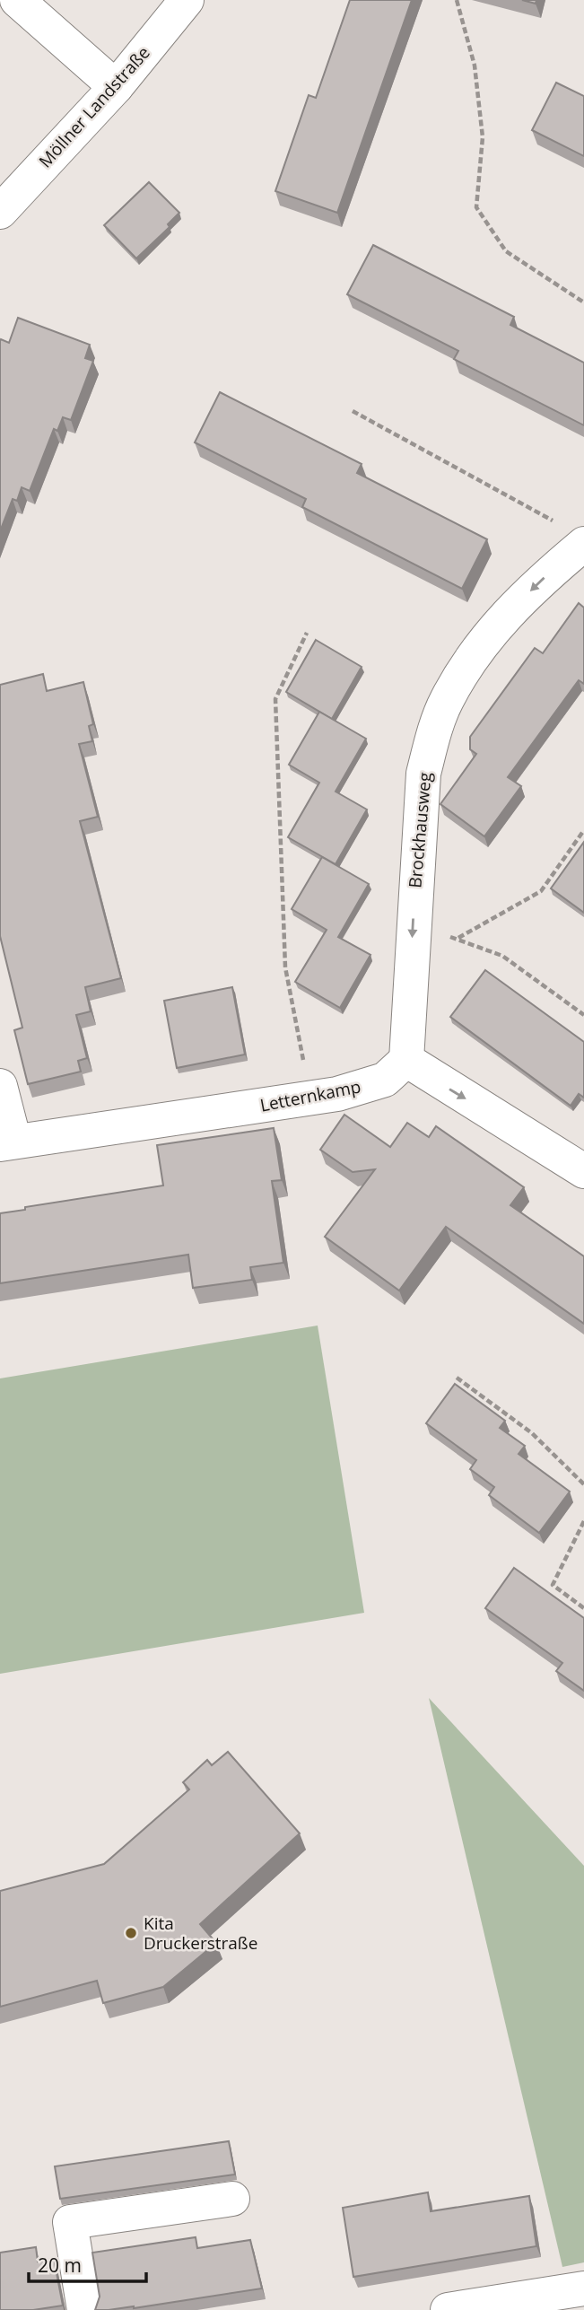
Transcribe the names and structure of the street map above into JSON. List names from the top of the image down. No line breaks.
{"streets":{"street":["Möllner Landstraße","Brockhausweg","Letternkamp"]},"crossings":[["Brockhausweg","Letternkamp"]],"one_way":["Brockhausweg"],"places":["Kita Druckerstraße"],"scale_bar":"20 m"}
